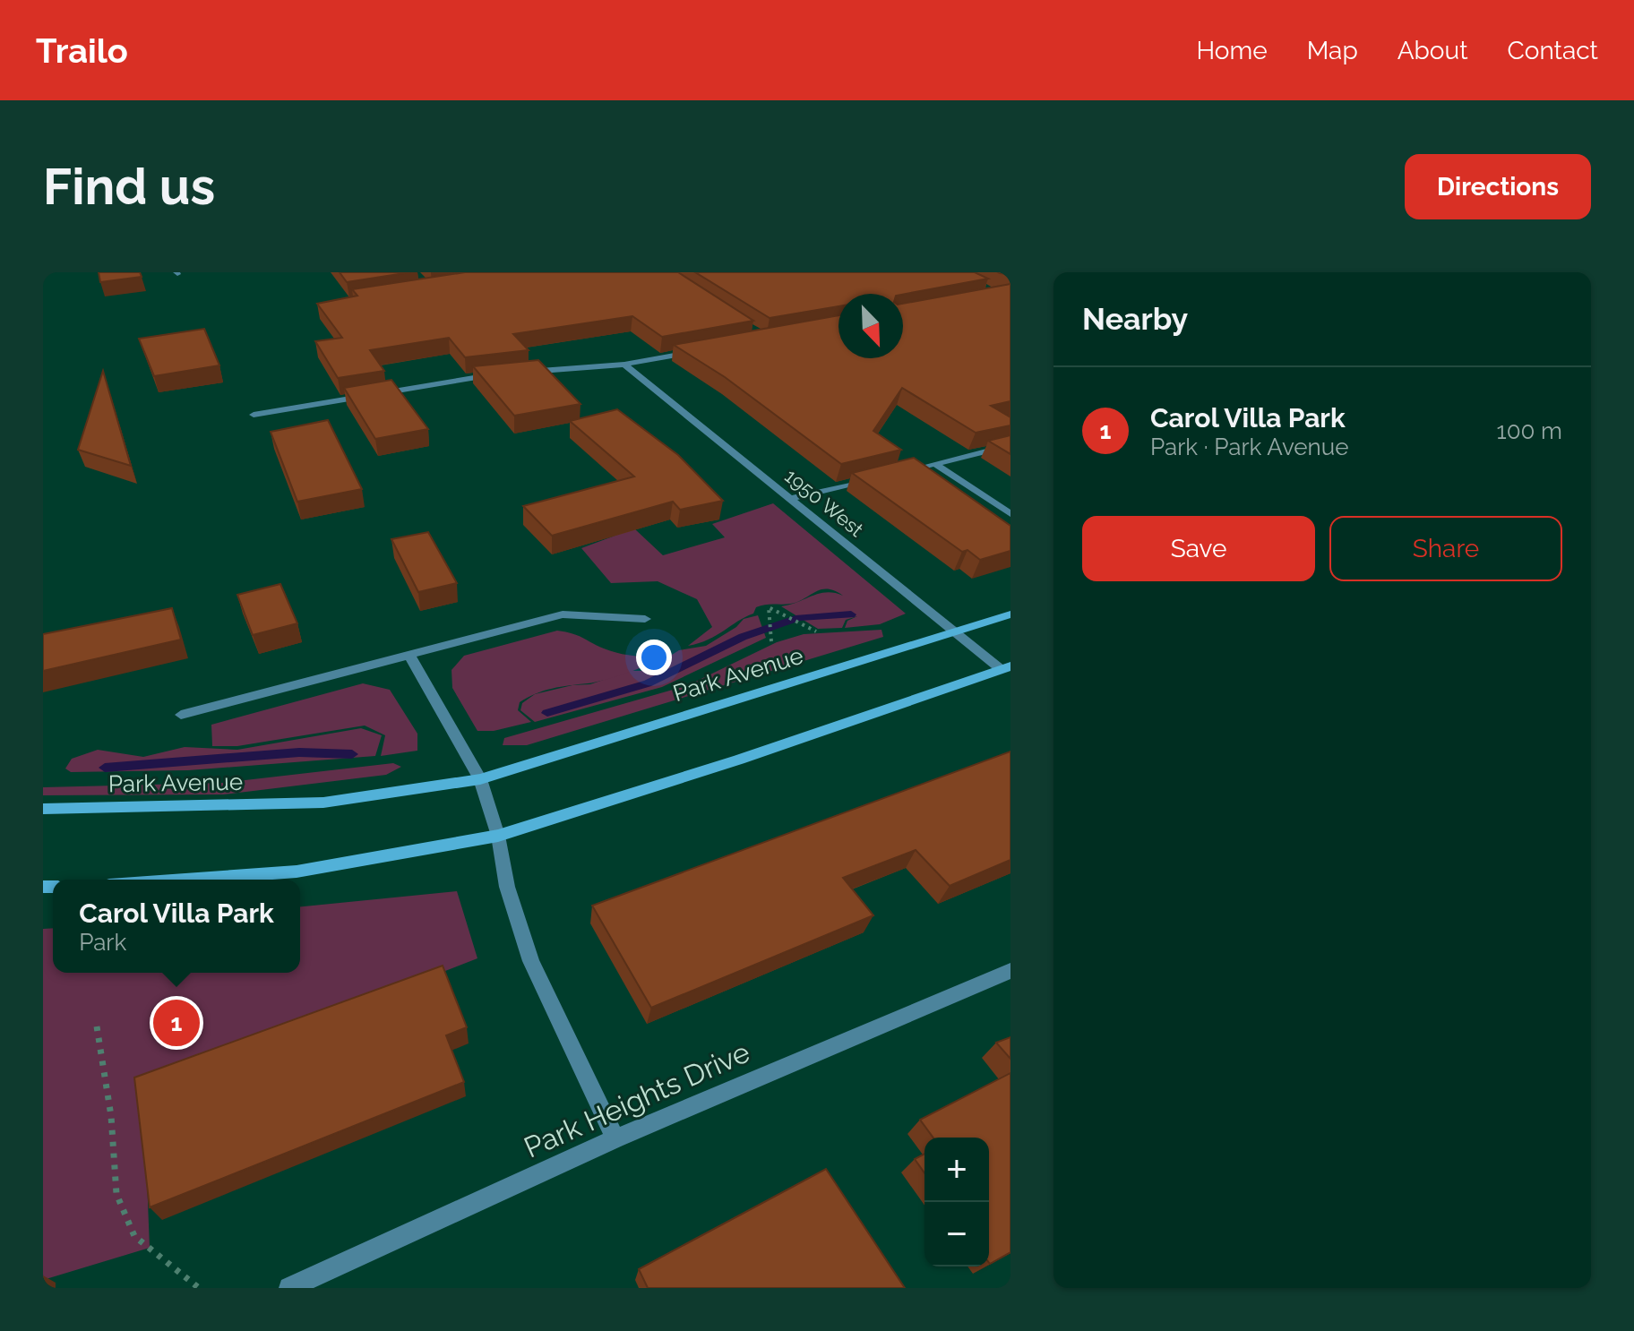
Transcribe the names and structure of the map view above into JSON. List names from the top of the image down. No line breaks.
{"streets":{"street":["1950 West","Park Avenue","Park Heights Drive"]},"crossings":[["1950 West","Park Avenue"]],"north":"bottom right","page":{"header":"Trailo","nav":["Home","Map","About","Contact"],"buttons":["Directions",["Save","Share"]],"title":"Find us","heading":"Nearby","list":[{"mark":"1","name":"Carol Villa Park","note":"Park · Park Avenue","value":"100 m"}],"popup":["Carol Villa Park","Park"],"pins":"1","map_buttons":["+","−"]}}
